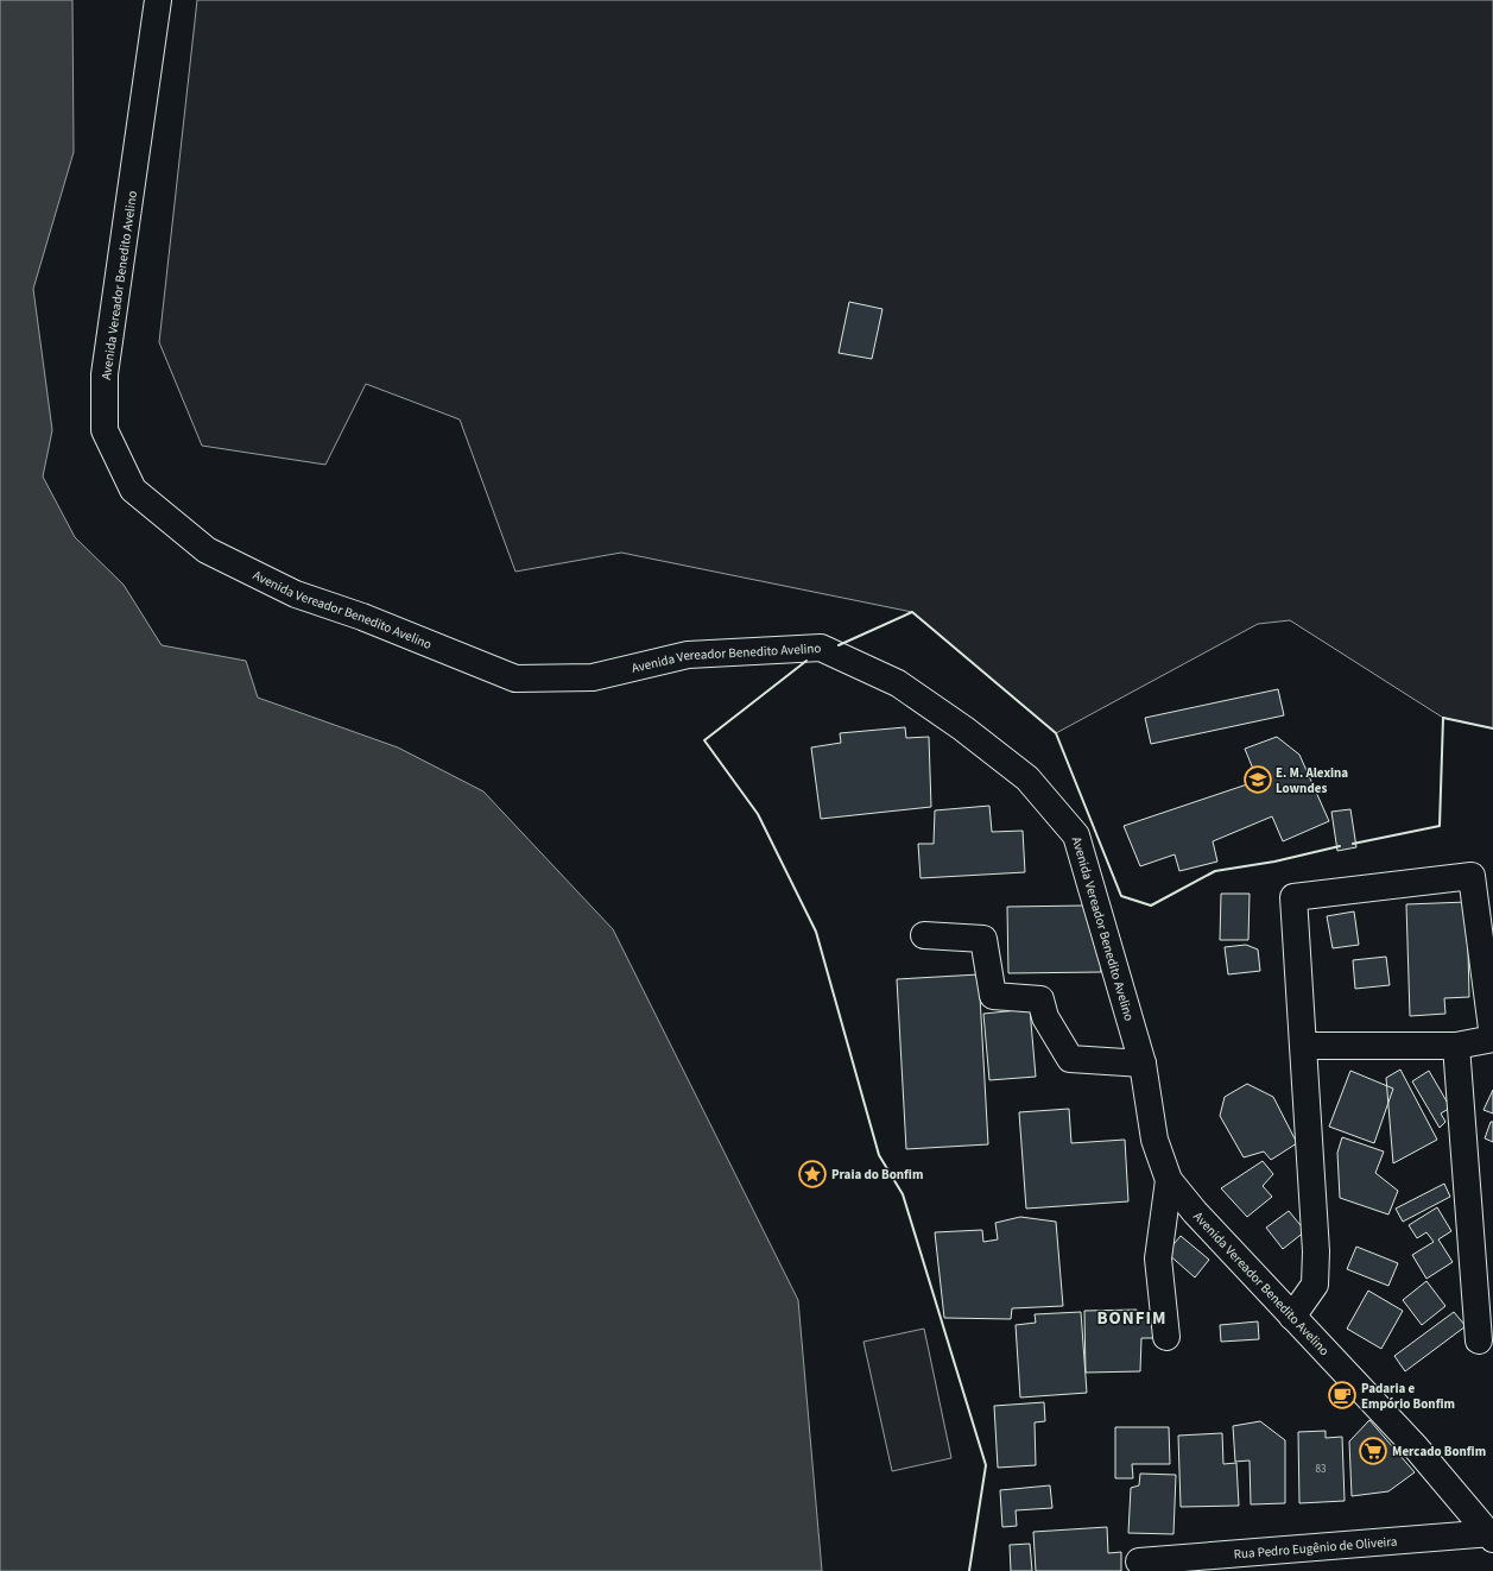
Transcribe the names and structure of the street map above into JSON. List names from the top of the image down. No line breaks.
{"streets":{"main road":["Avenida Vereador Benedito Avelino","Rua Pedro Eugênio de Oliveira"]},"crossings":[["Avenida Vereador Benedito Avelino","Rua Pedro Eugênio de Oliveira"]],"districts":["BONFIM"],"places":{"school or university":["E. M. Alexina Lowndes"],"place":["Praia do Bonfim"],"cafe":["Padaria e Empório Bonfim"],"supermarket":["Mercado Bonfim"]},"house_numbers":["83"]}
